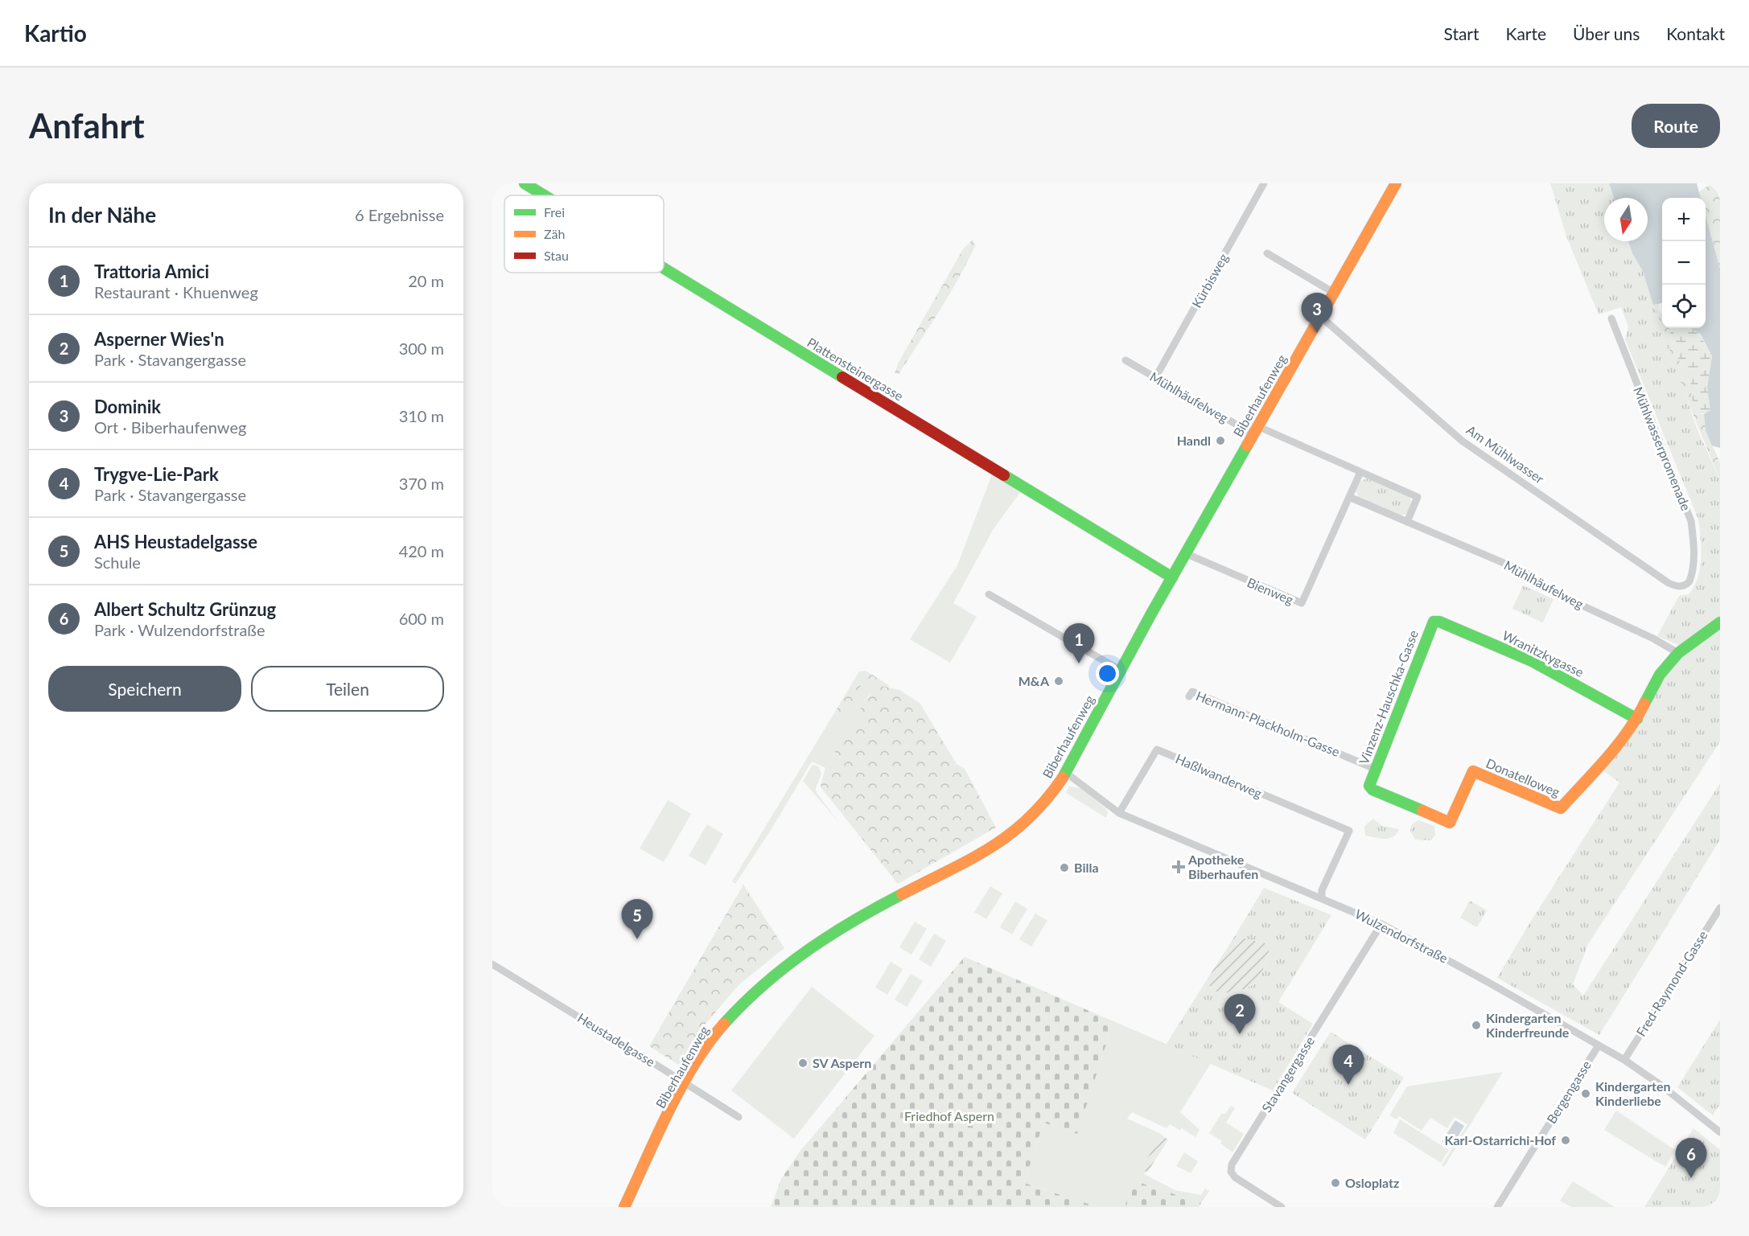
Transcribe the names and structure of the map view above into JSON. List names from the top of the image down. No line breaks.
{"streets":{"street":["Kürbisweg","Plattensteinergasse","Biberhaufenweg","Mühlhäufelweg","Mühlwasserpromenade","Am Mühlwasser","Bienweg","Wranitzkygasse","Vinzenz-Hauschka-Gasse","Hermann-Plackholm-Gasse","Haßlwanderweg","Donatelloweg","Wulzendorfstraße","Fred-Raymond-Gasse","Heustadelgasse","Stavangergasse","Bergengasse"]},"crossings":[["Kürbisweg","Mühlhäufelweg"],["Plattensteinergasse","Biberhaufenweg"],["Biberhaufenweg","Mühlhäufelweg"],["Biberhaufenweg","Am Mühlwasser"],["Biberhaufenweg","Bienweg"],["Biberhaufenweg","Wulzendorfstraße"],["Biberhaufenweg","Heustadelgasse"],["Mühlhäufelweg","Bienweg"],["Mühlwasserpromenade","Am Mühlwasser"],["Wranitzkygasse","Vinzenz-Hauschka-Gasse"],["Wranitzkygasse","Donatelloweg"],["Vinzenz-Hauschka-Gasse","Hermann-Plackholm-Gasse"],["Vinzenz-Hauschka-Gasse","Donatelloweg"],["Haßlwanderweg","Wulzendorfstraße"],["Wulzendorfstraße","Fred-Raymond-Gasse"],["Wulzendorfstraße","Stavangergasse"],["Wulzendorfstraße","Bergengasse"]],"parks":["Friedhof Aspern"],"places":{"other":["Handl","M&A","Billa","Kindergarten Kinderfreunde","SV Aspern","Kindergarten Kinderliebe","Karl-Ostarrichi-Hof","Osloplatz"],"health":["Apotheke Biberhaufen"]},"legend":["Frei","Zäh","Stau"],"north":"bottom","page":{"header":"Kartio","nav":["Start","Karte","Über uns","Kontakt"],"buttons":["Route",["Speichern","Teilen"]],"title":"Anfahrt","heading":["In der Nähe","6 Ergebnisse"],"map_buttons":["+","−"],"list":[{"mark":"1","name":"Trattoria Amici","note":"Restaurant · Khuenweg","value":"20 m"},{"mark":"2","name":"Asperner Wies'n","note":"Park · Stavangergasse","value":"300 m"},{"mark":"3","name":"Dominik","note":"Ort · Biberhaufenweg","value":"310 m"},{"mark":"4","name":"Trygve-Lie-Park","note":"Park · Stavangergasse","value":"370 m"},{"mark":"5","name":"AHS Heustadelgasse","note":"Schule","value":"420 m"},{"mark":"6","name":"Albert Schultz Grünzug","note":"Park · Wulzendorfstraße","value":"600 m"}],"pins":["3","1","5","2","4","6"]}}
